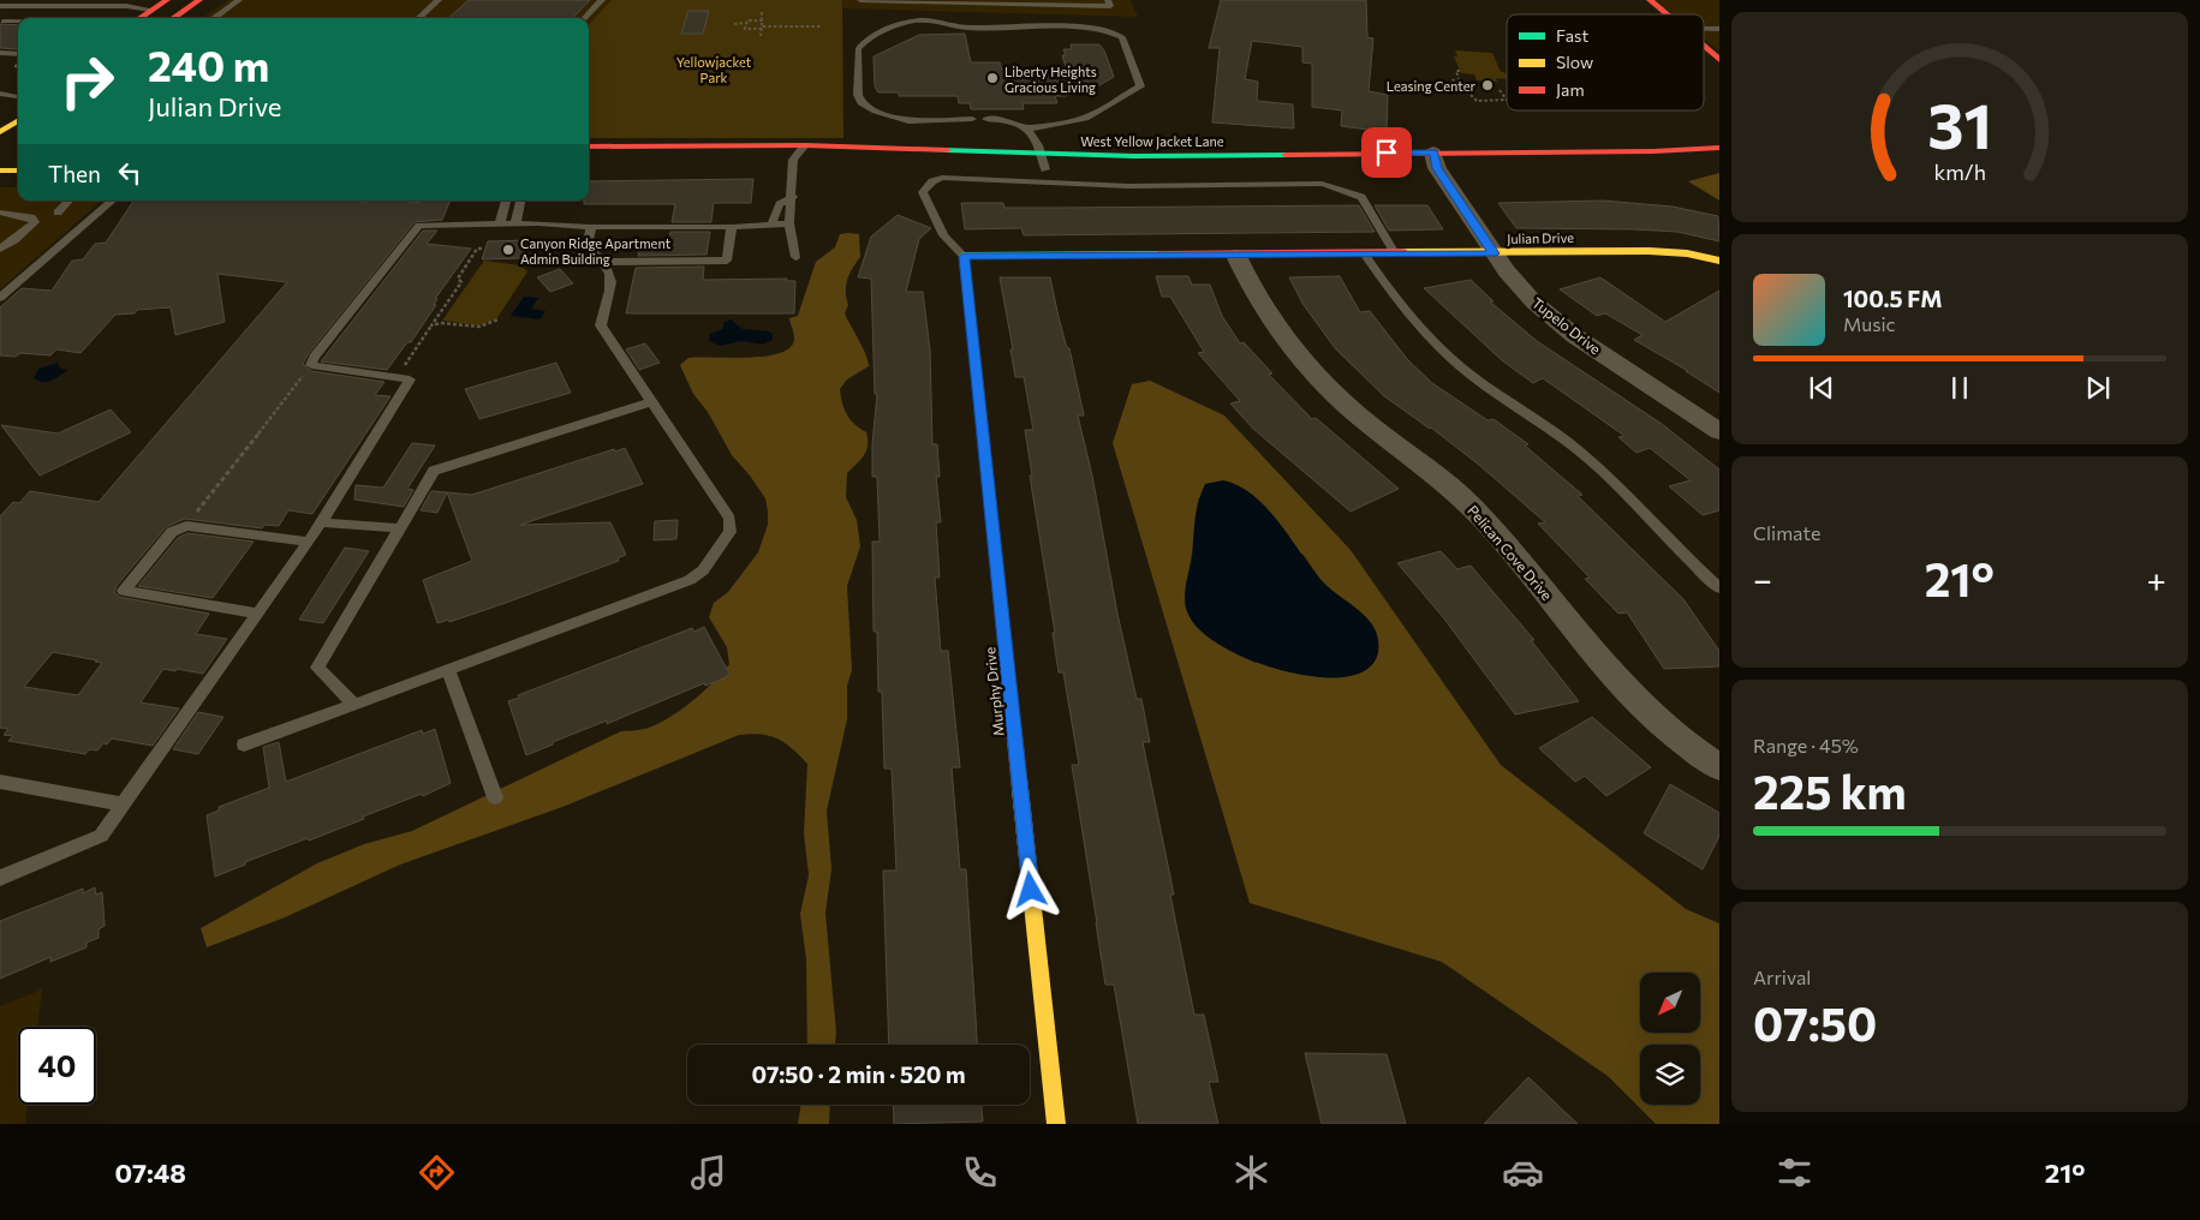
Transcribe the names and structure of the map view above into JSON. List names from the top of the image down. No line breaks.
{"streets":{"street":["West Yellow Jacket Lane","Julian Drive","Tupelo Drive","Pelican Cove Drive","Murphy Drive"]},"crossings":[["West Yellow Jacket Lane","Tupelo Drive"],["Julian Drive","Tupelo Drive"],["Julian Drive","Pelican Cove Drive"],["Julian Drive","Murphy Drive"]],"parks":["Yellowjacket Park"],"places":["Liberty Heights Gracious Living","Leasing Center","Canyon Ridge Apartment Admin Building"],"legend":["Fast","Slow","Jam"],"north":"bottom left","page":{"turn":["240 m","Julian Drive"],"then":"Then","song":["100.5 FM","Music"],"tile":["Climate",["Range · 45%","225 km"],["Arrival","07:50"]],"heat":["−","21°","+"],"limit":"40","trip":"07:50 · 2 min · 520 m","tabs":["07:48","21°"],"gauge":["31","km/h"]}}
